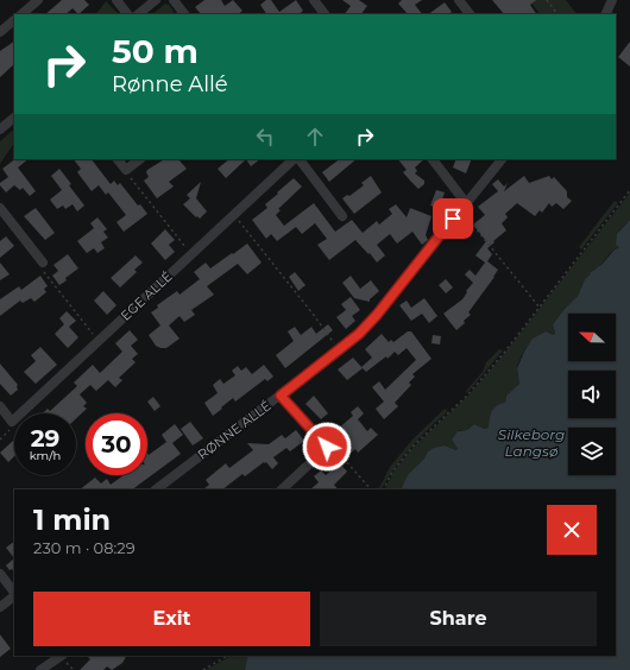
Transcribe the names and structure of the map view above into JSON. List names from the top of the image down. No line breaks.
{"streets":{"street":["EGE ALLÉ","RØNNE ALLÉ"]},"water":["Silkeborg Langsø"],"north":"left","page":{"turn":["50 m","Rønne Allé"],"speed":"29 km/h","limit":"30","heading":["1 min","230 m · 08:29"],"buttons":["Exit","Share"]}}
